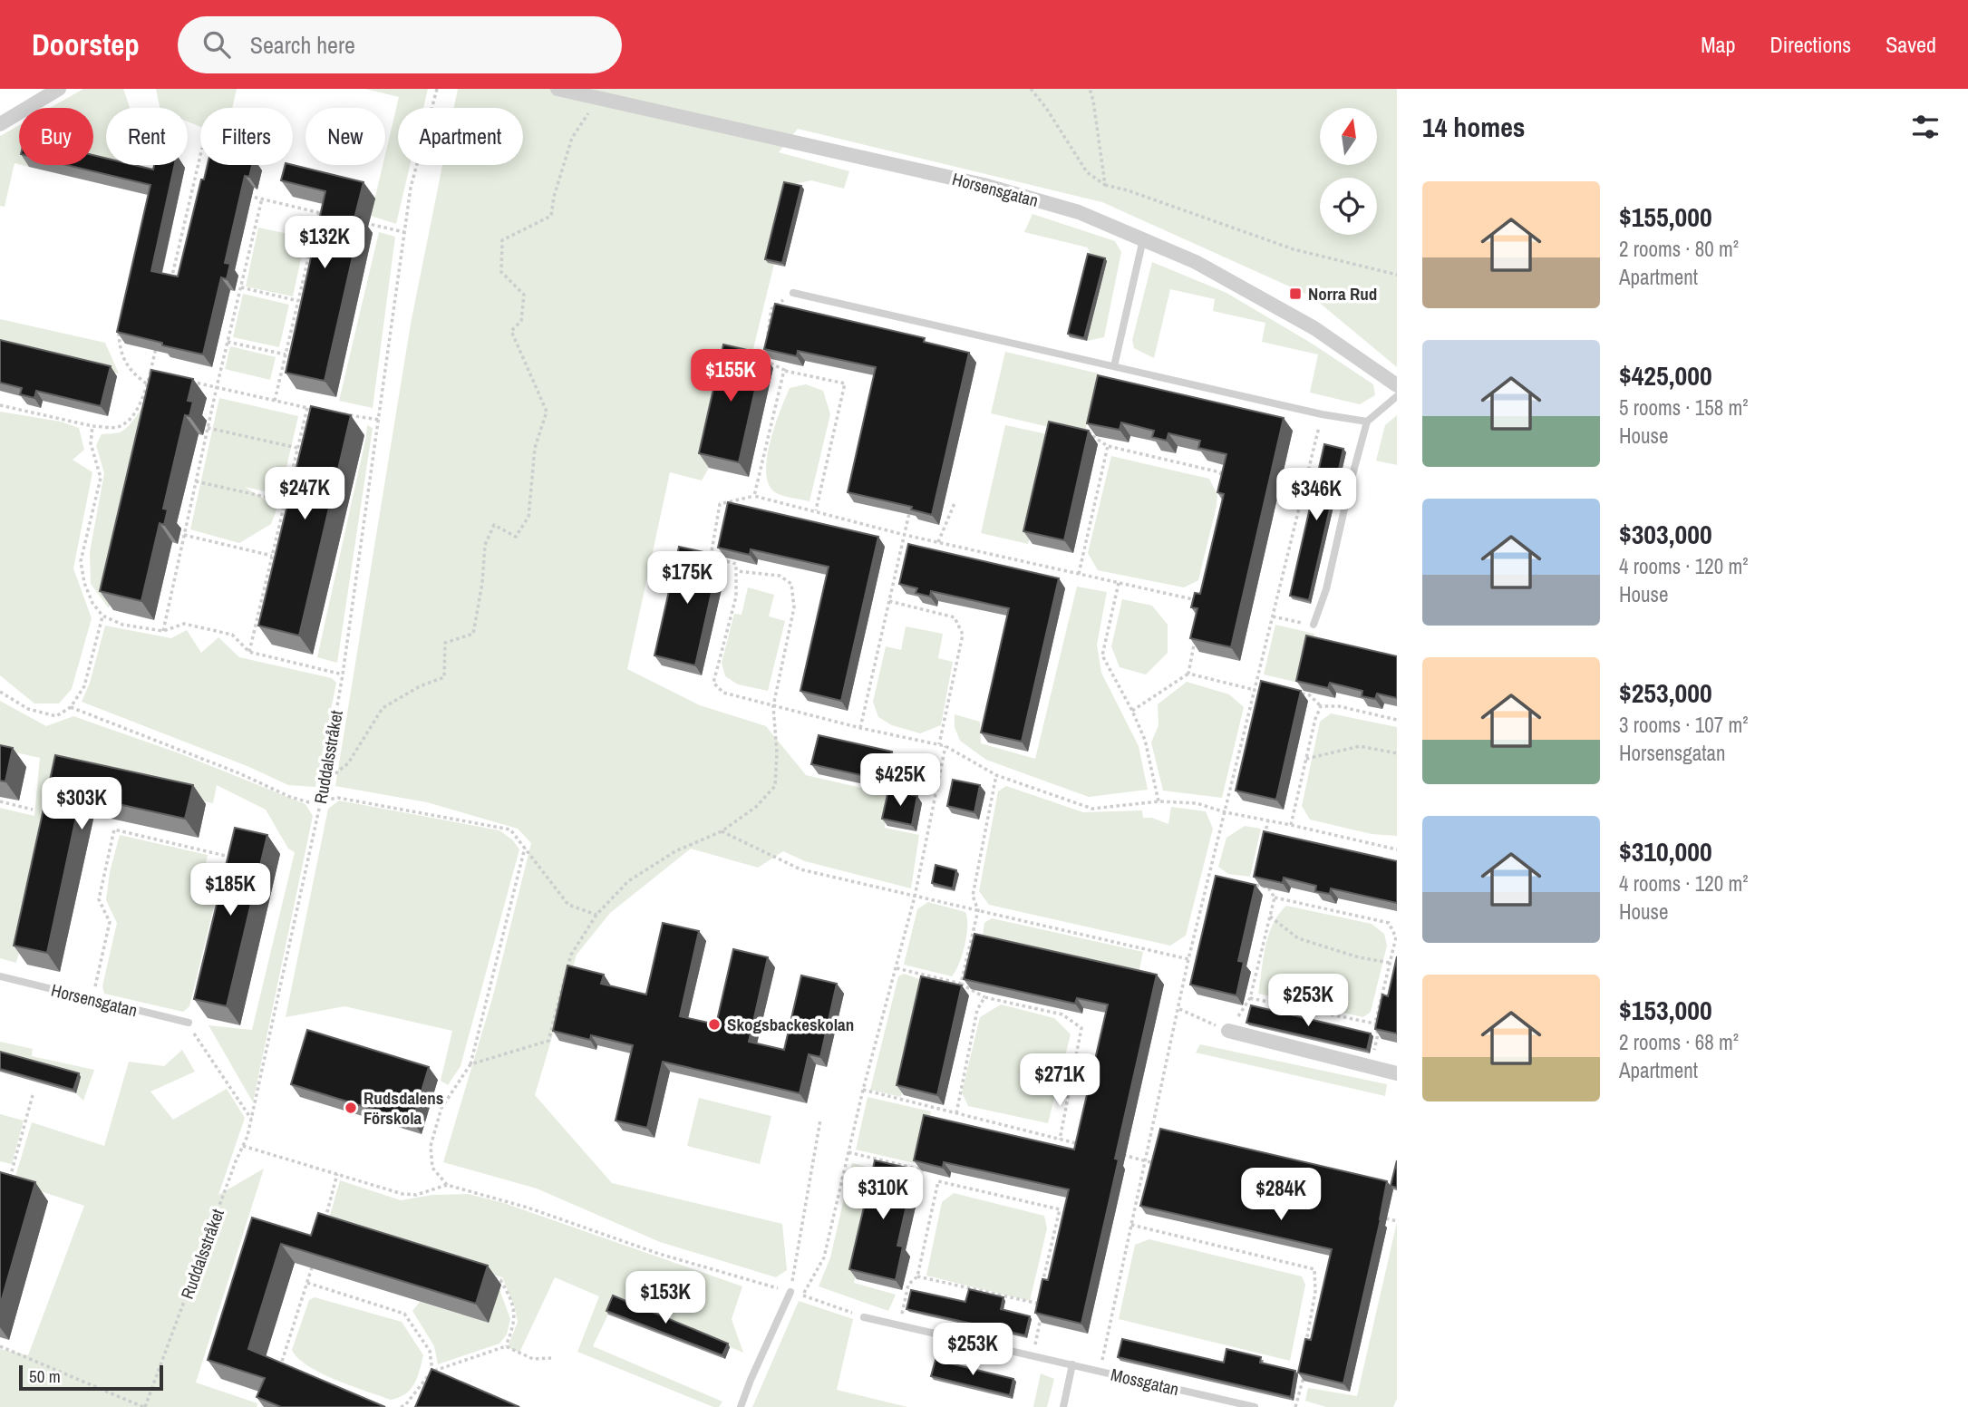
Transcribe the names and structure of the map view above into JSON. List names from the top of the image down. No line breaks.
{"streets":{"street":["Horsensgatan"],"lane":["Mossgatan"],"path":["Ruddalsstråket"]},"places":{"transit":["Norra Rud"],"other":["Skogsbackeskolan","Rudsdalens Förskola"]},"scale_bar":"50 m","north":"top","page":{"header":"Doorstep","search":"Search here","nav":["Map","Directions","Saved"],"heading":"14 homes","chip":["Buy","Rent","Filters","New","Apartment"],"list":[{"name":"$155,000","note":"2 rooms · 80 m² · Apartment"},{"name":"$425,000","note":"5 rooms · 158 m² · House"},{"name":"$303,000","note":"4 rooms · 120 m² · House"},{"name":"$253,000","note":"3 rooms · 107 m² · Horsensgatan"},{"name":"$310,000","note":"4 rooms · 120 m² · House"},{"name":"$153,000","note":"2 rooms · 68 m² · Apartment"}],"price":["$132K","$155K","$247K","$346K","$175K","$425K","$303K","$185K","$253K","$271K","$310K","$284K","$153K","$253K"],"scale":"50 m"}}
